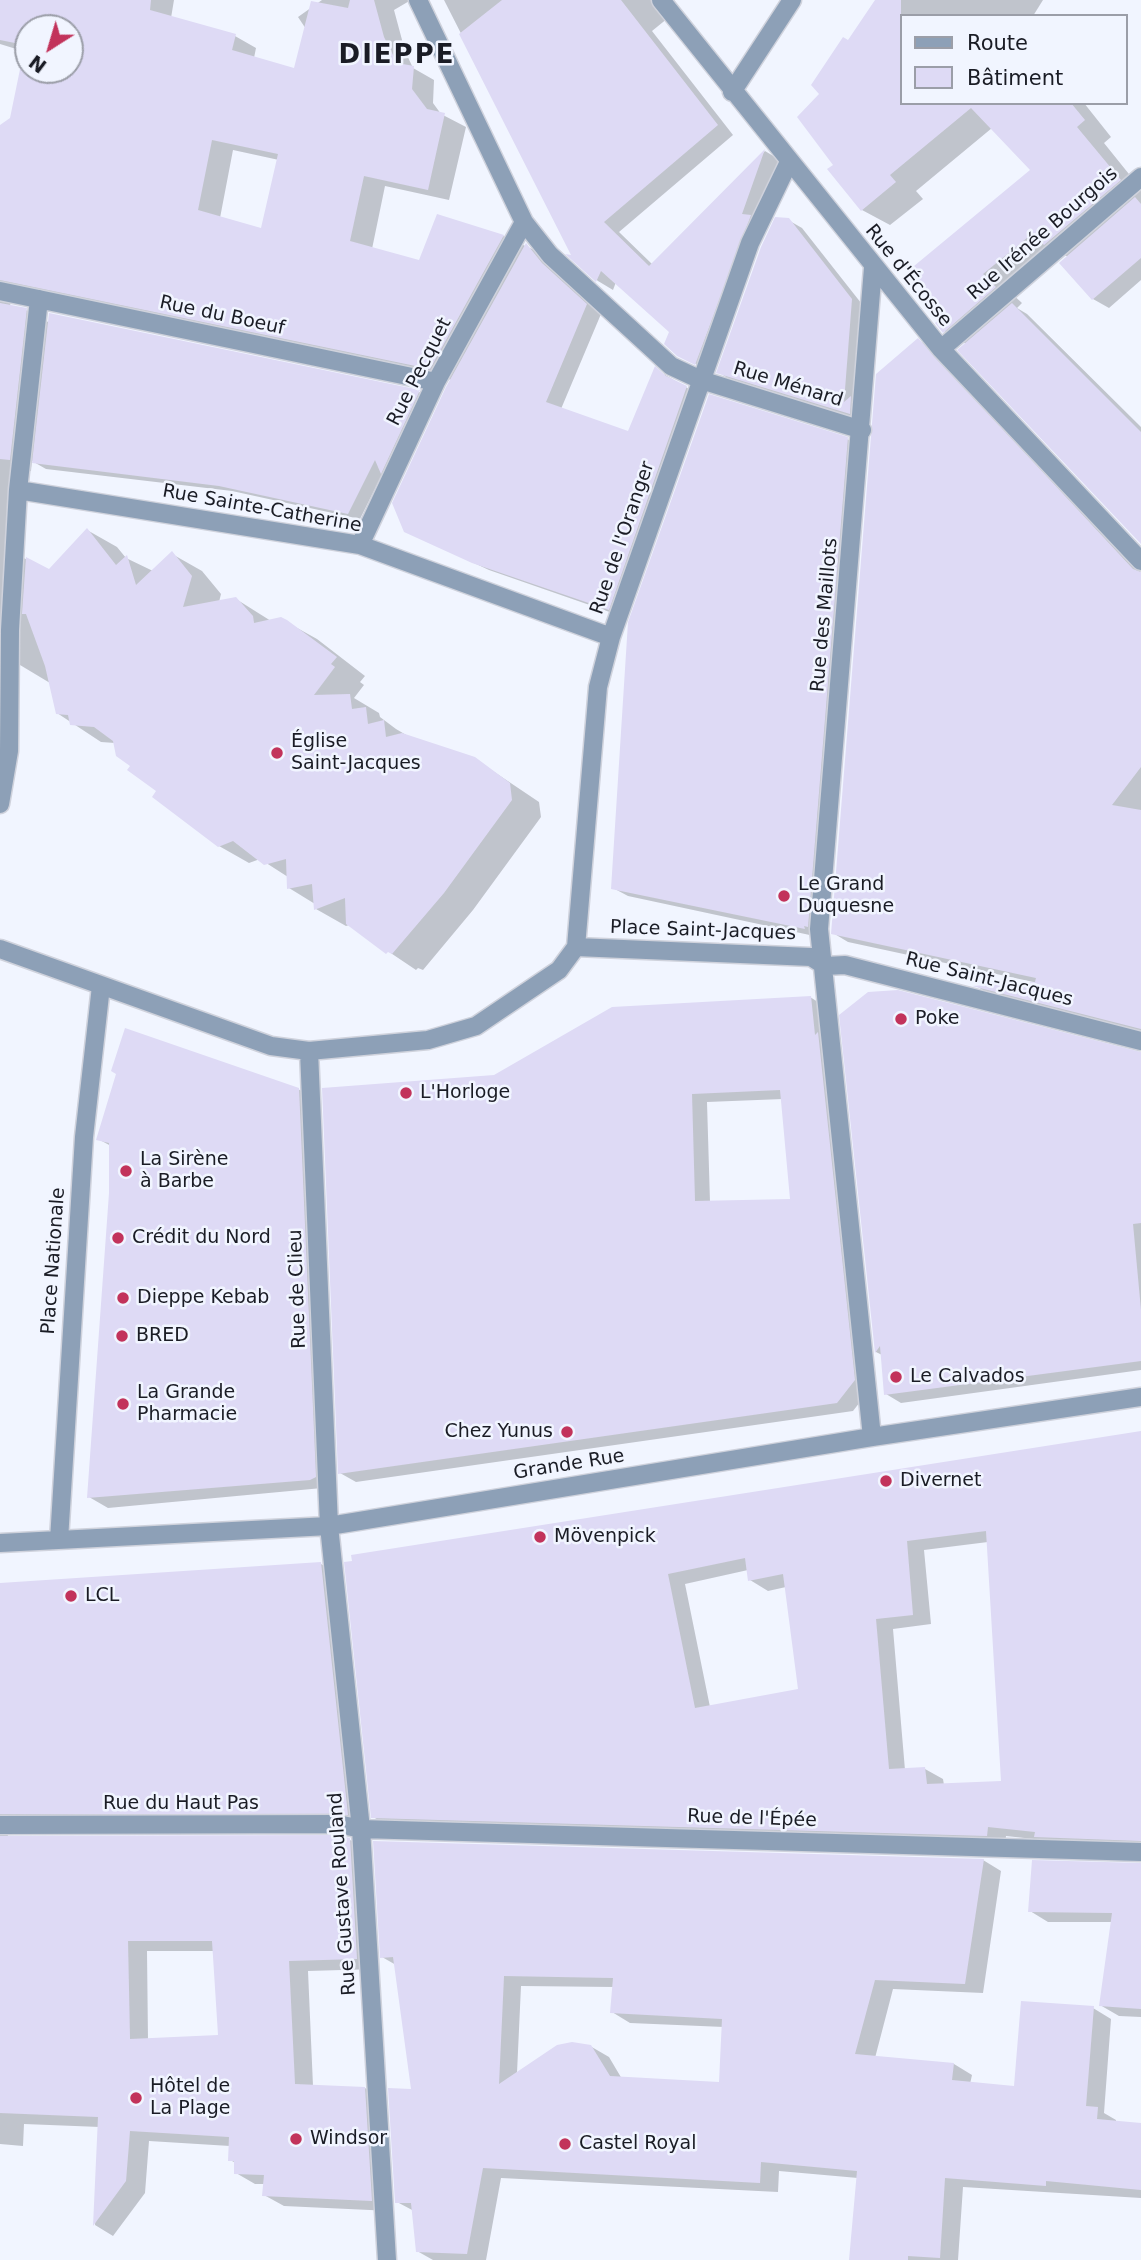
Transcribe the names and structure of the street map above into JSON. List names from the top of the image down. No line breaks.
{"streets":{"street":["Rue Irénée Bourgois","Rue d'Écosse","Rue du Boeuf","Rue Pecquet","Rue Ménard","Rue Sainte-Catherine","Rue de l'Oranger","Rue des Maillots","Place Saint-Jacques","Rue Saint-Jacques","Place Nationale","Rue de Clieu","Grande Rue","Rue du Haut Pas","Rue de l'Épée","Rue Gustave Rouland"]},"crossings":[["Rue Irénée Bourgois","Rue d'Écosse"],["Rue d'Écosse","Rue de l'Oranger"],["Rue d'Écosse","Rue des Maillots"],["Rue du Boeuf","Rue Pecquet"],["Rue Pecquet","Rue Ménard"],["Rue Pecquet","Rue Sainte-Catherine"],["Rue Ménard","Rue de l'Oranger"],["Rue Ménard","Rue des Maillots"],["Rue Sainte-Catherine","Rue de l'Oranger"],["Rue de l'Oranger","Place Saint-Jacques"],["Rue des Maillots","Place Saint-Jacques"],["Rue des Maillots","Rue Saint-Jacques"],["Rue des Maillots","Grande Rue"],["Place Saint-Jacques","Rue Saint-Jacques"],["Place Nationale","Grande Rue"],["Rue de Clieu","Grande Rue"],["Rue de Clieu","Rue Gustave Rouland"],["Grande Rue","Rue Gustave Rouland"],["Rue du Haut Pas","Rue de l'Épée"],["Rue du Haut Pas","Rue Gustave Rouland"],["Rue de l'Épée","Rue Gustave Rouland"]],"districts":["DIEPPE"],"places":["Église Saint-Jacques","Le Grand Duquesne","Poke","L'Horloge","La Sirène à Barbe","Crédit du Nord","Dieppe Kebab","BRED","Le Calvados","La Grande Pharmacie","Chez Yunus","Divernet","Mövenpick","LCL","Hôtel de La Plage","Windsor","Castel Royal"],"legend":["Route","Bâtiment"],"north":"bottom left"}
